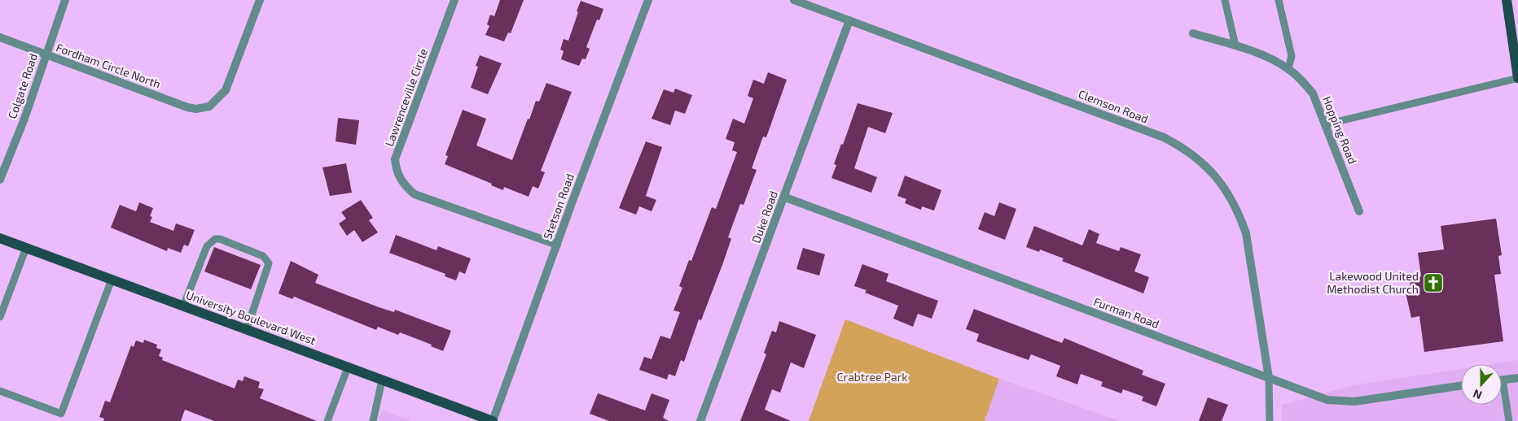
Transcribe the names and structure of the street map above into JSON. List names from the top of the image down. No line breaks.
{"streets":{"main road":["University Boulevard West"],"street":["Fordham Circle North","Colgate Road","Lawrenceville Circle","Clemson Road","Hopping Road","Stetson Road","Duke Road","Furman Road"]},"crossings":[["Fordham Circle North","Colgate Road"],["Lawrenceville Circle","Stetson Road"],["Clemson Road","Duke Road"],["Clemson Road","Furman Road"],["Stetson Road","University Boulevard West"],["Duke Road","Furman Road"]],"parks":["Crabtree Park"],"places":{"church":["Lakewood United Methodist Church"]},"north":"bottom"}
